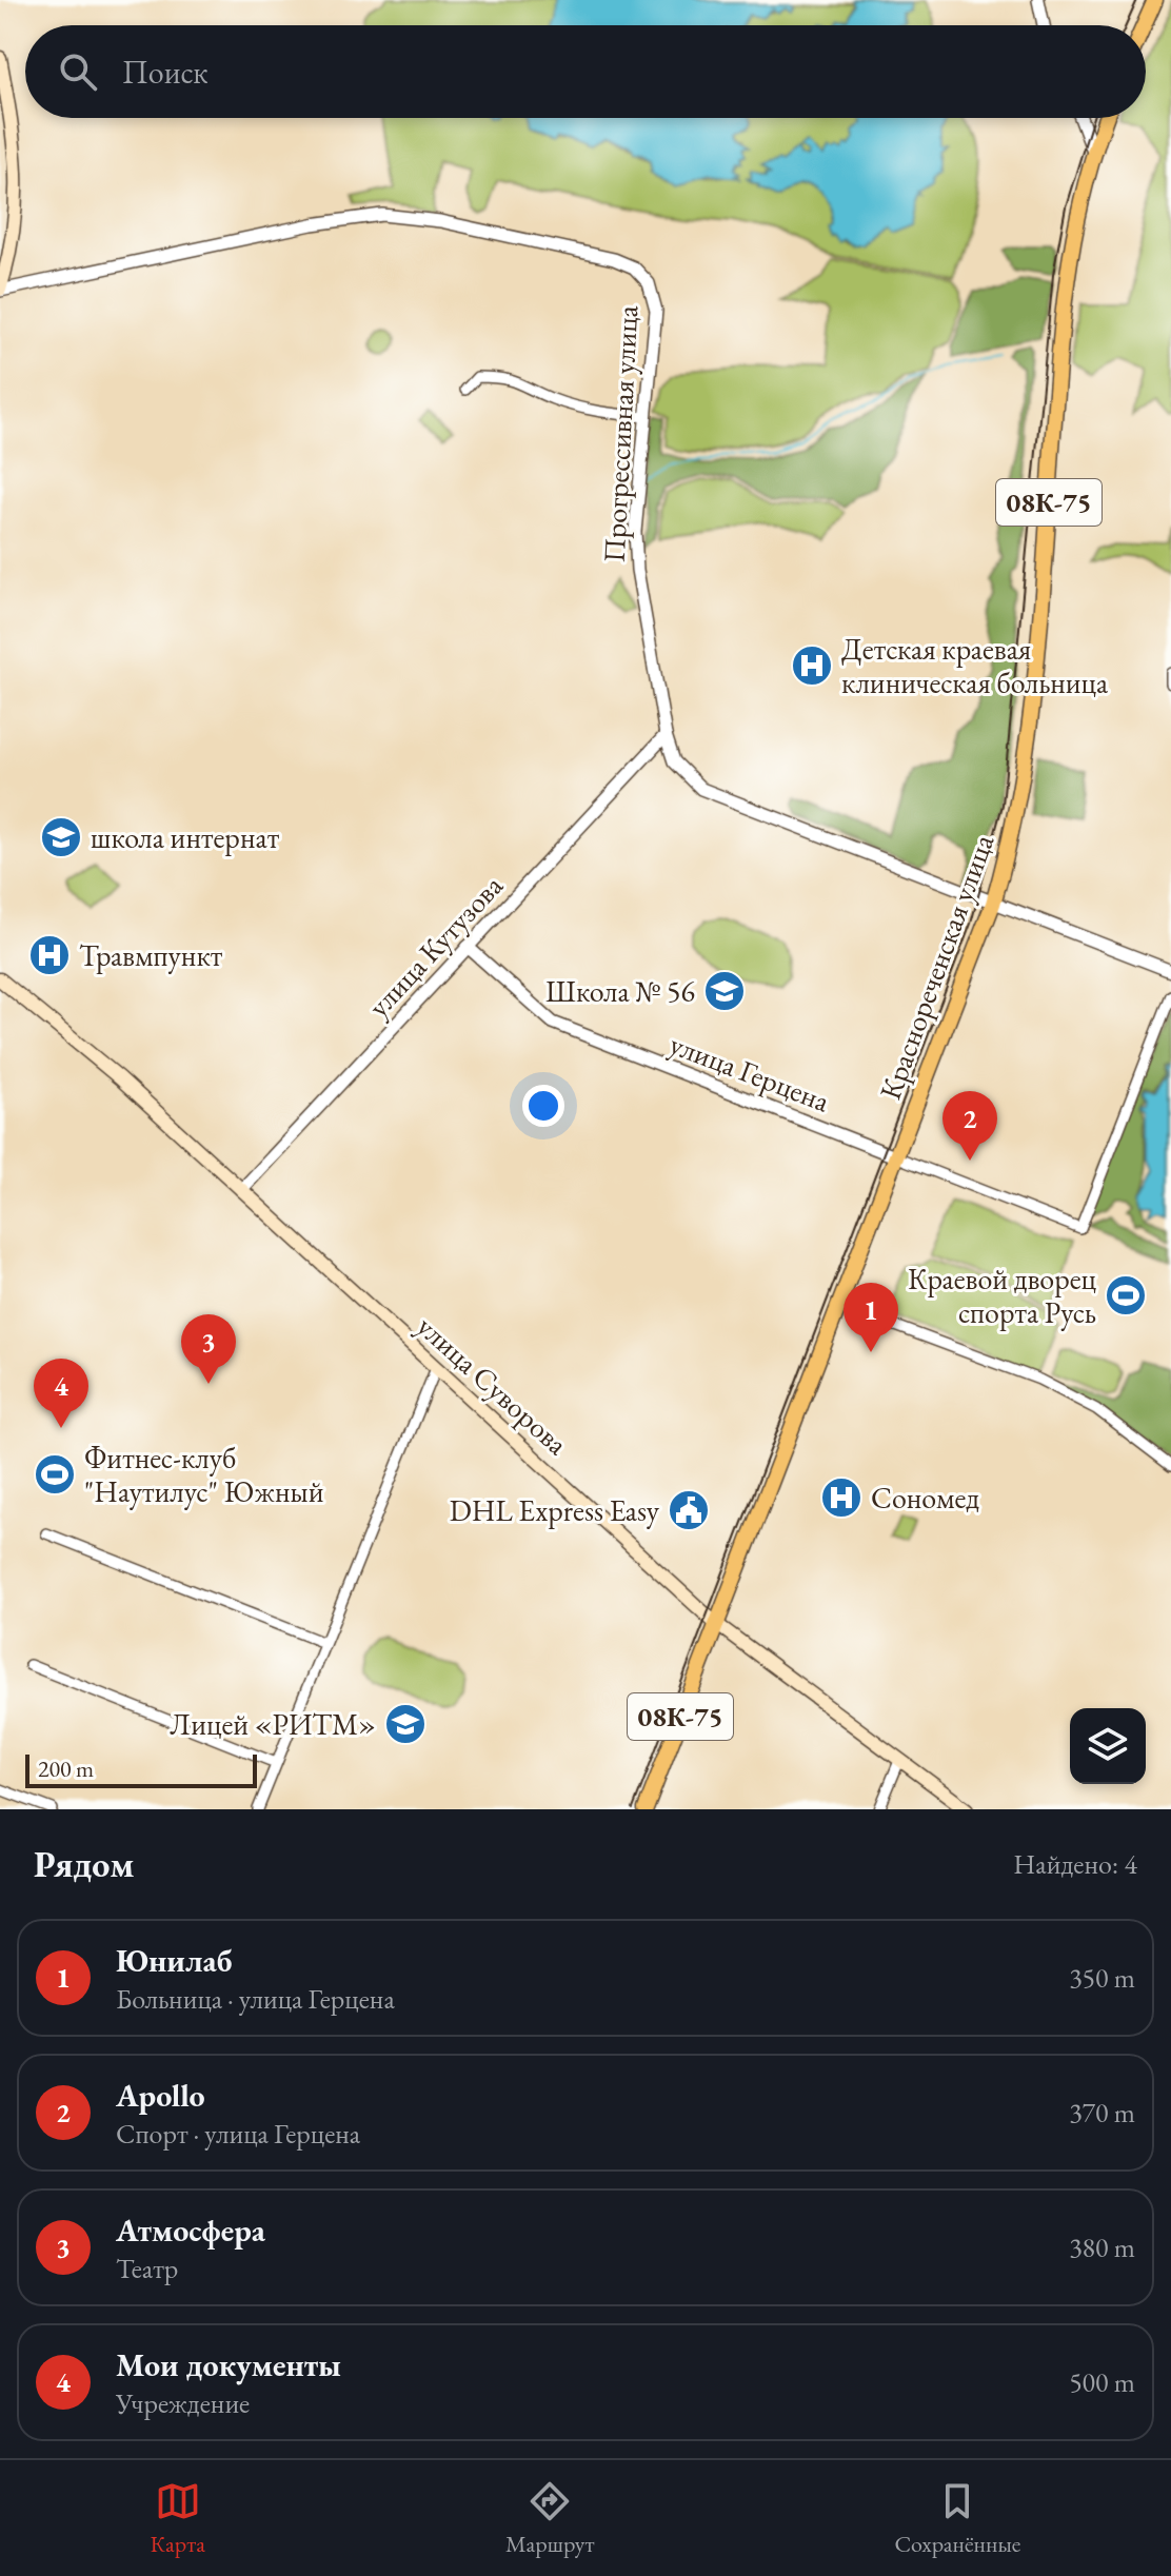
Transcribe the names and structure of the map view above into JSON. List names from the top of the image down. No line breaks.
{"streets":{"main road":["08К-75","Краснореченская улица","улица Суворова"],"street":["Прогрессивная улица","улица Кутузова","улица Герцена"]},"crossings":[["Прогрессивная улица","улица Кутузова"],["Прогрессивная улица","Краснореченская улица"],["улица Кутузова","улица Герцена"],["улица Кутузова","улица Суворова"],["Краснореченская улица","улица Герцена"],["Краснореченская улица","улица Суворова"]],"places":{"hospital":["Детская краевая клиническая больница","Травмпункт","Сономед"],"school or university":["школа интернат","Школа № 56","Лицей «РИТМ»"],"sports":["Краевой дворец спорта Русь","Фитнес-клуб \"Наутилус\" Южный"],"public building":["DHL Express Easy"]},"scale_bar":"200 m","page":{"search":"Поиск","pins":["2","1","3","4"],"scale":"200 m","heading":["Рядом","Найдено: 4"],"list":[{"mark":"1","name":"Юнилаб","note":"Больница · улица Герцена","value":"350 m"},{"mark":"2","name":"Apollo","note":"Спорт · улица Герцена","value":"370 m"},{"mark":"3","name":"Атмосфера","note":"Театр","value":"380 m"},{"mark":"4","name":"Мои документы","note":"Учреждение","value":"500 m"}],"nav":["Карта","Маршрут","Сохранённые"]}}
